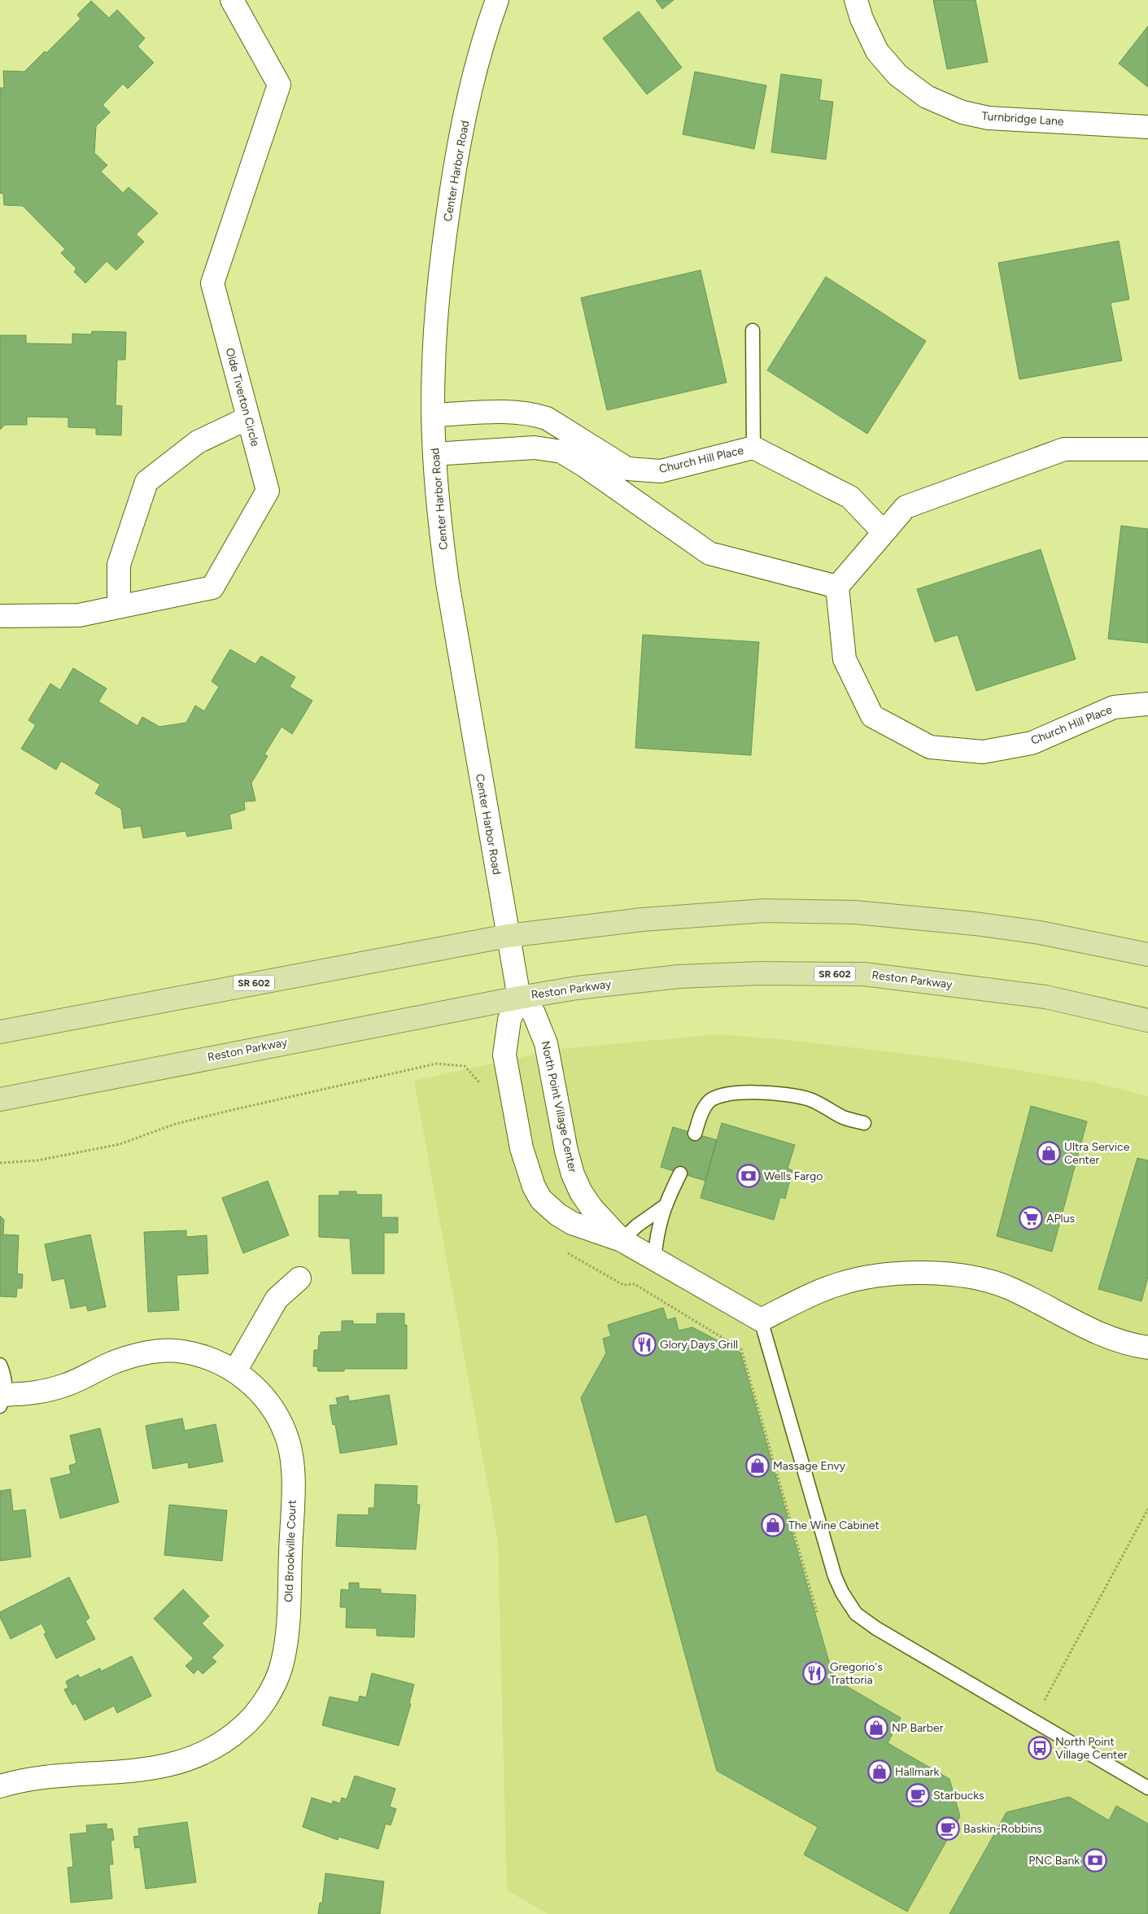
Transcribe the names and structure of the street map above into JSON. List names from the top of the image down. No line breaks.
{"streets":{"main road":["SR 602","Reston Parkway"],"street":["Turnbridge Lane","Center Harbor Road","Olde Tiverton Circle","Church Hill Place","North Point Village Center","Old Brookville Court"]},"crossings":[["Center Harbor Road","Church Hill Place"],["Center Harbor Road","SR 602"],["Center Harbor Road","Reston Parkway"],["Center Harbor Road","North Point Village Center"],["Reston Parkway","North Point Village Center"]],"places":{"shop":["Ultra Service Center","Massage Envy","The Wine Cabinet","NP Barber","Hallmark"],"bank":["Wells Fargo","PNC Bank"],"supermarket":["APlus"],"restaurant":["Glory Days Grill","Gregorio's Trattoria"],"bus stop":["North Point Village Center"],"cafe":["Starbucks","Baskin-Robbins"]}}
